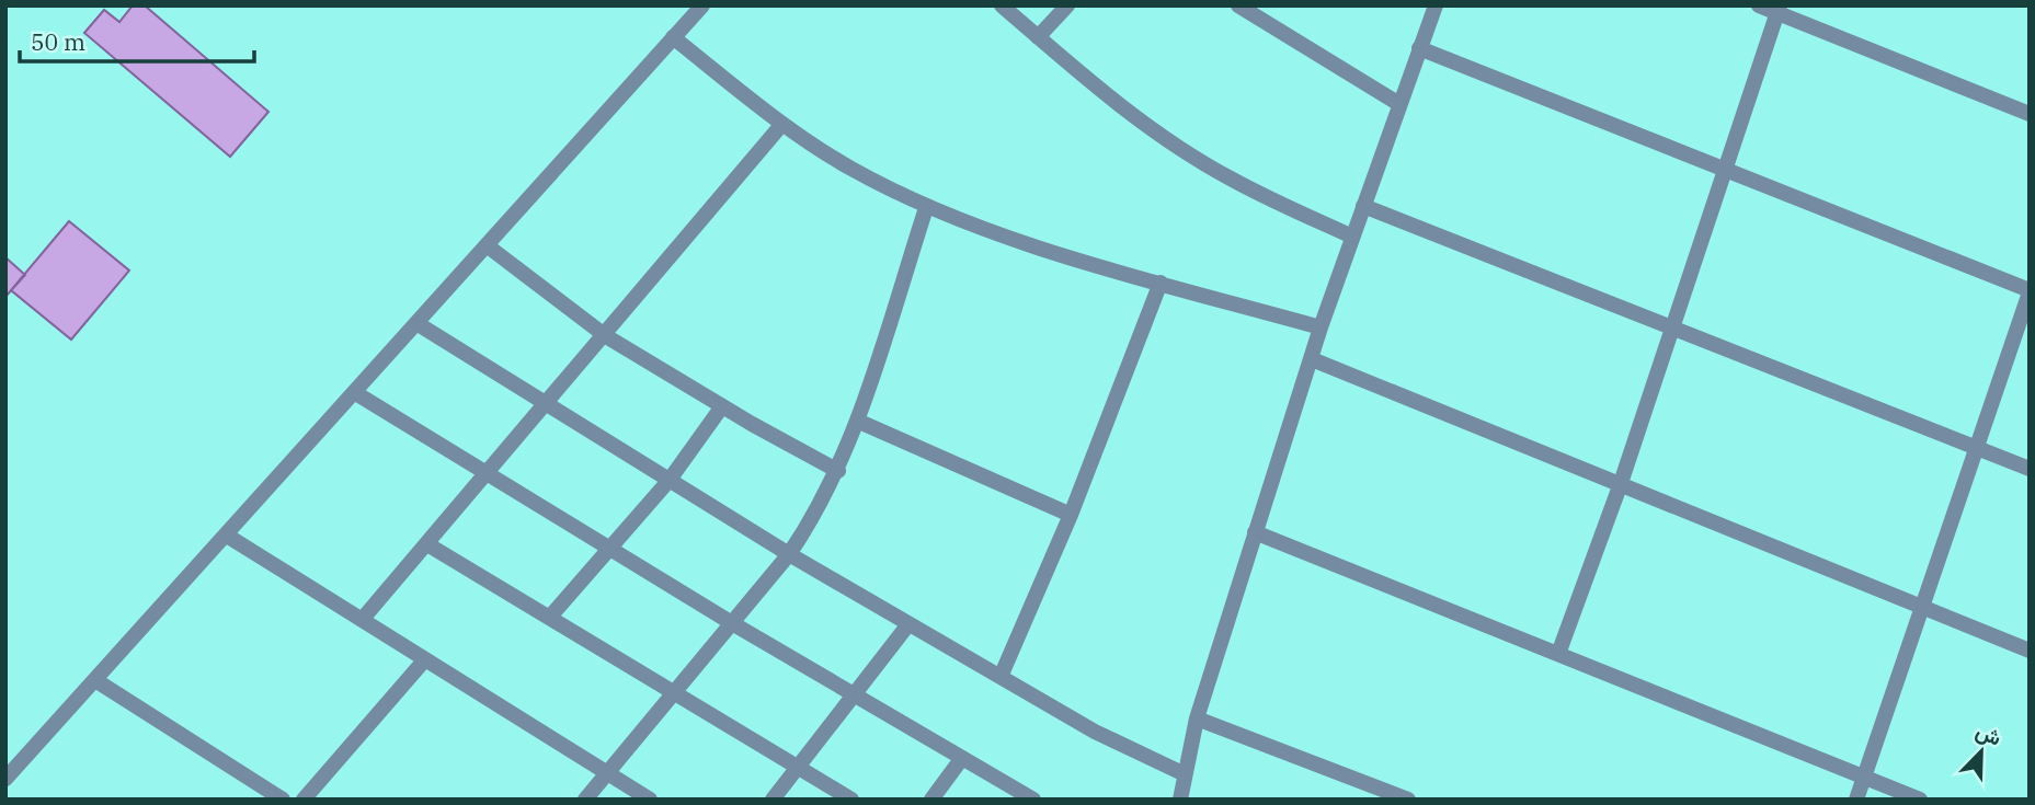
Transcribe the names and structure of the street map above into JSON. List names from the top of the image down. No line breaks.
{"scale_bar":"50 m","north":"top right"}
